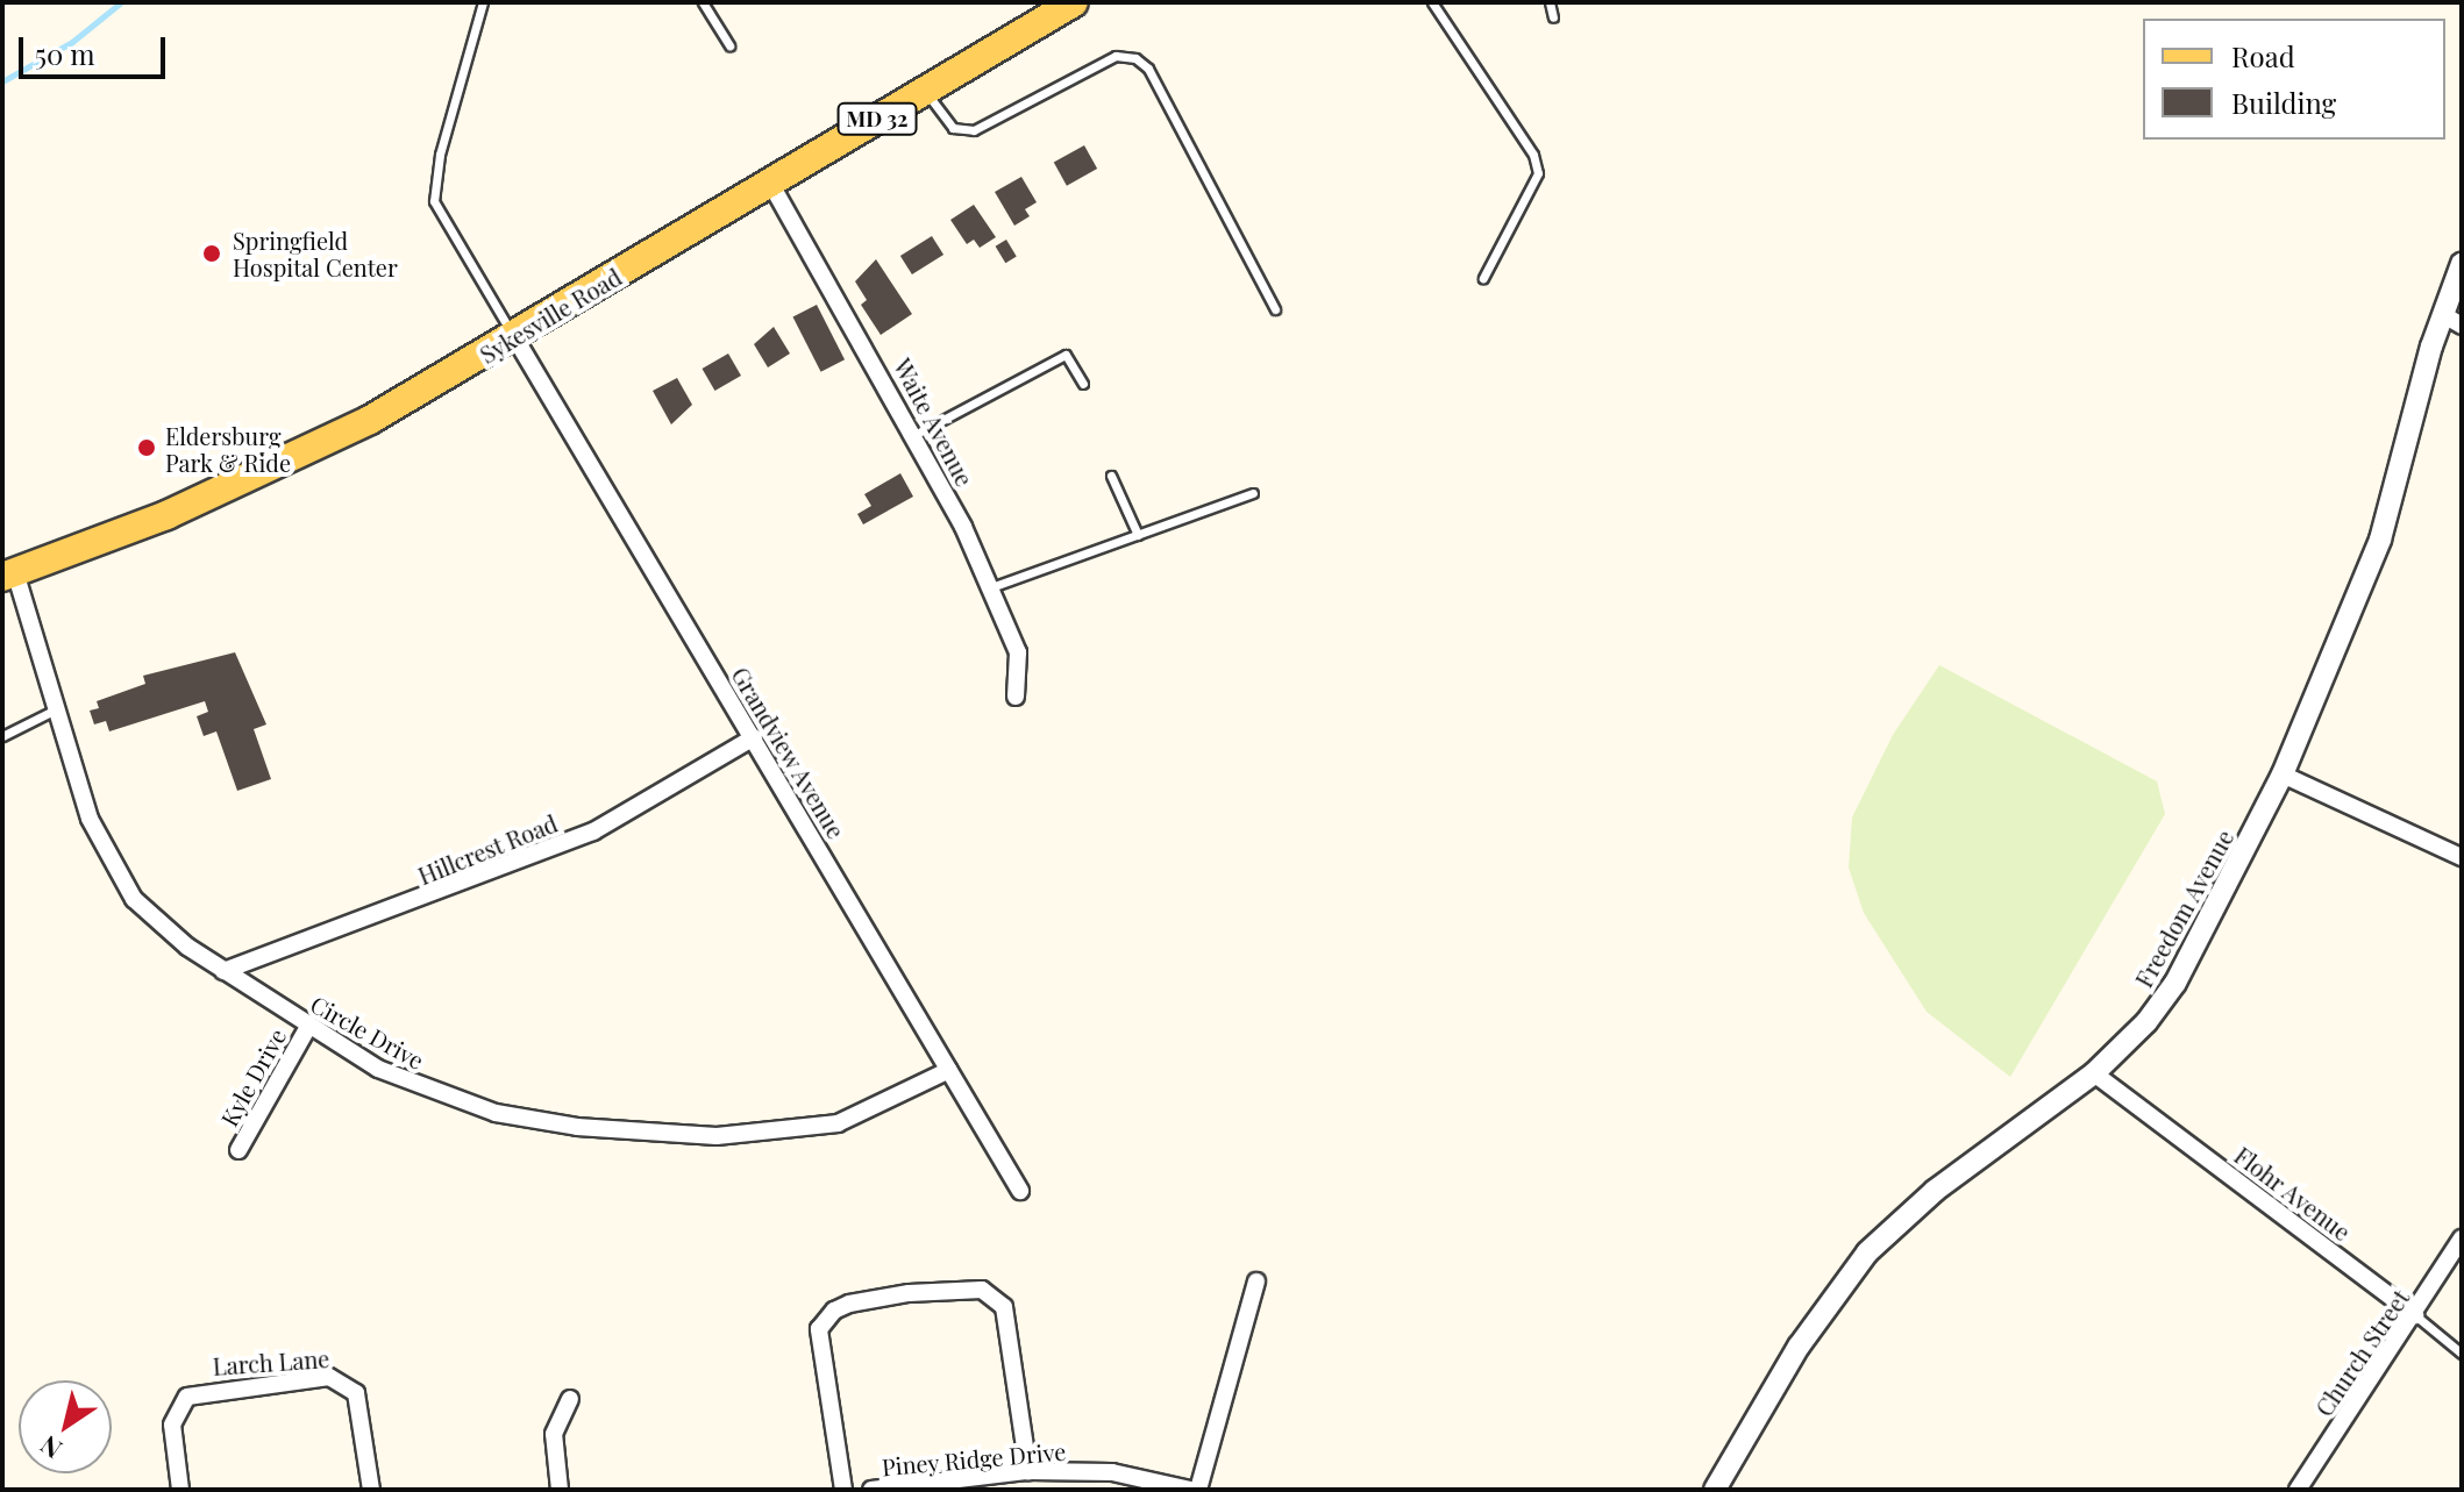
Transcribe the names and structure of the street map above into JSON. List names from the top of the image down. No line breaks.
{"streets":{"main road":["MD 32","Sykesville Road"],"street":["Waite Avenue","Grandview Avenue","Hillcrest Road","Freedom Avenue","Circle Drive","Kyle Drive","Flohr Avenue","Church Street","Larch Lane","Piney Ridge Drive"]},"crossings":[["Sykesville Road","Waite Avenue"],["Sykesville Road","Grandview Avenue"],["Sykesville Road","Circle Drive"],["Grandview Avenue","Hillcrest Road"],["Grandview Avenue","Circle Drive"],["Hillcrest Road","Circle Drive"],["Freedom Avenue","Flohr Avenue"],["Circle Drive","Kyle Drive"],["Flohr Avenue","Church Street"]],"places":["Springfield Hospital Center","Eldersburg Park & Ride"],"legend":["Road","Building"],"scale_bar":"50 m","north":"bottom left"}
